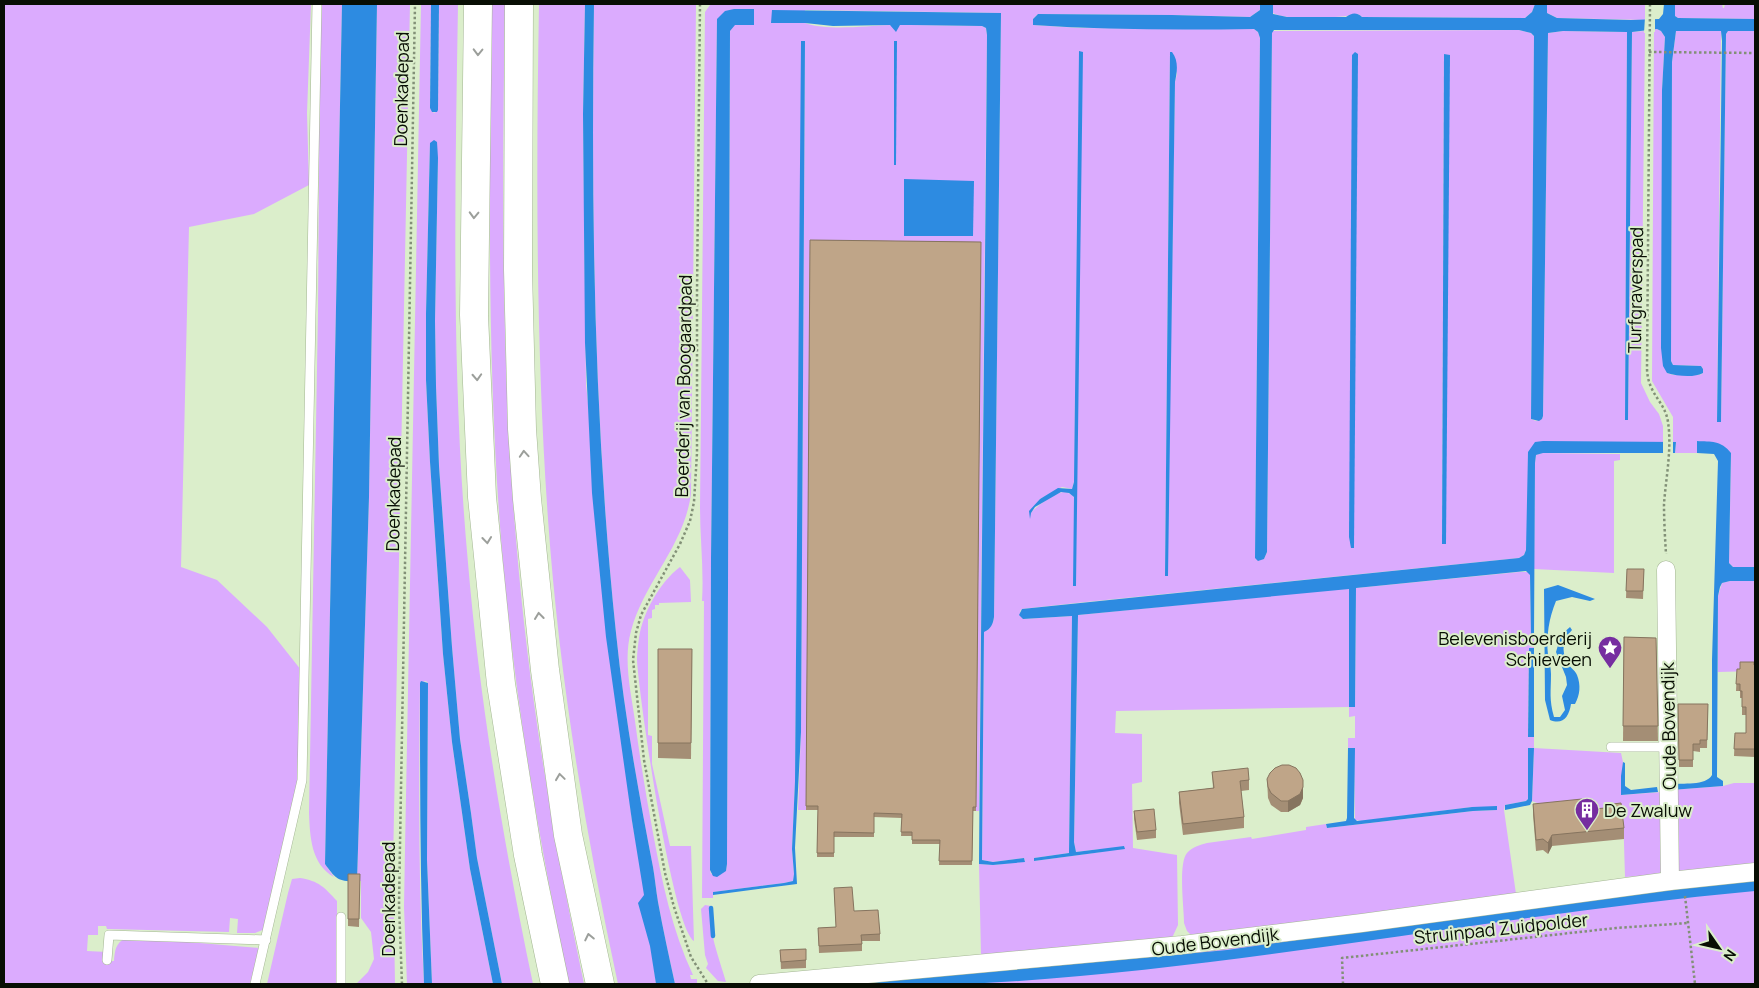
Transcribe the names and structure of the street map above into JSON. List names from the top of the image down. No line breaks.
{"streets":{"street":["Oude Bovendijk"],"path":["Doenkadepad","Turfgraverspad","Boerderij van Boogaardpad","Struinpad Zuidpolder"]},"crossings":[["Turfgraverspad","Oude Bovendijk"]],"places":{"place":["Belevenisboerderij Schieveen"],"building":["De Zwaluw"]},"north":"bottom right"}
